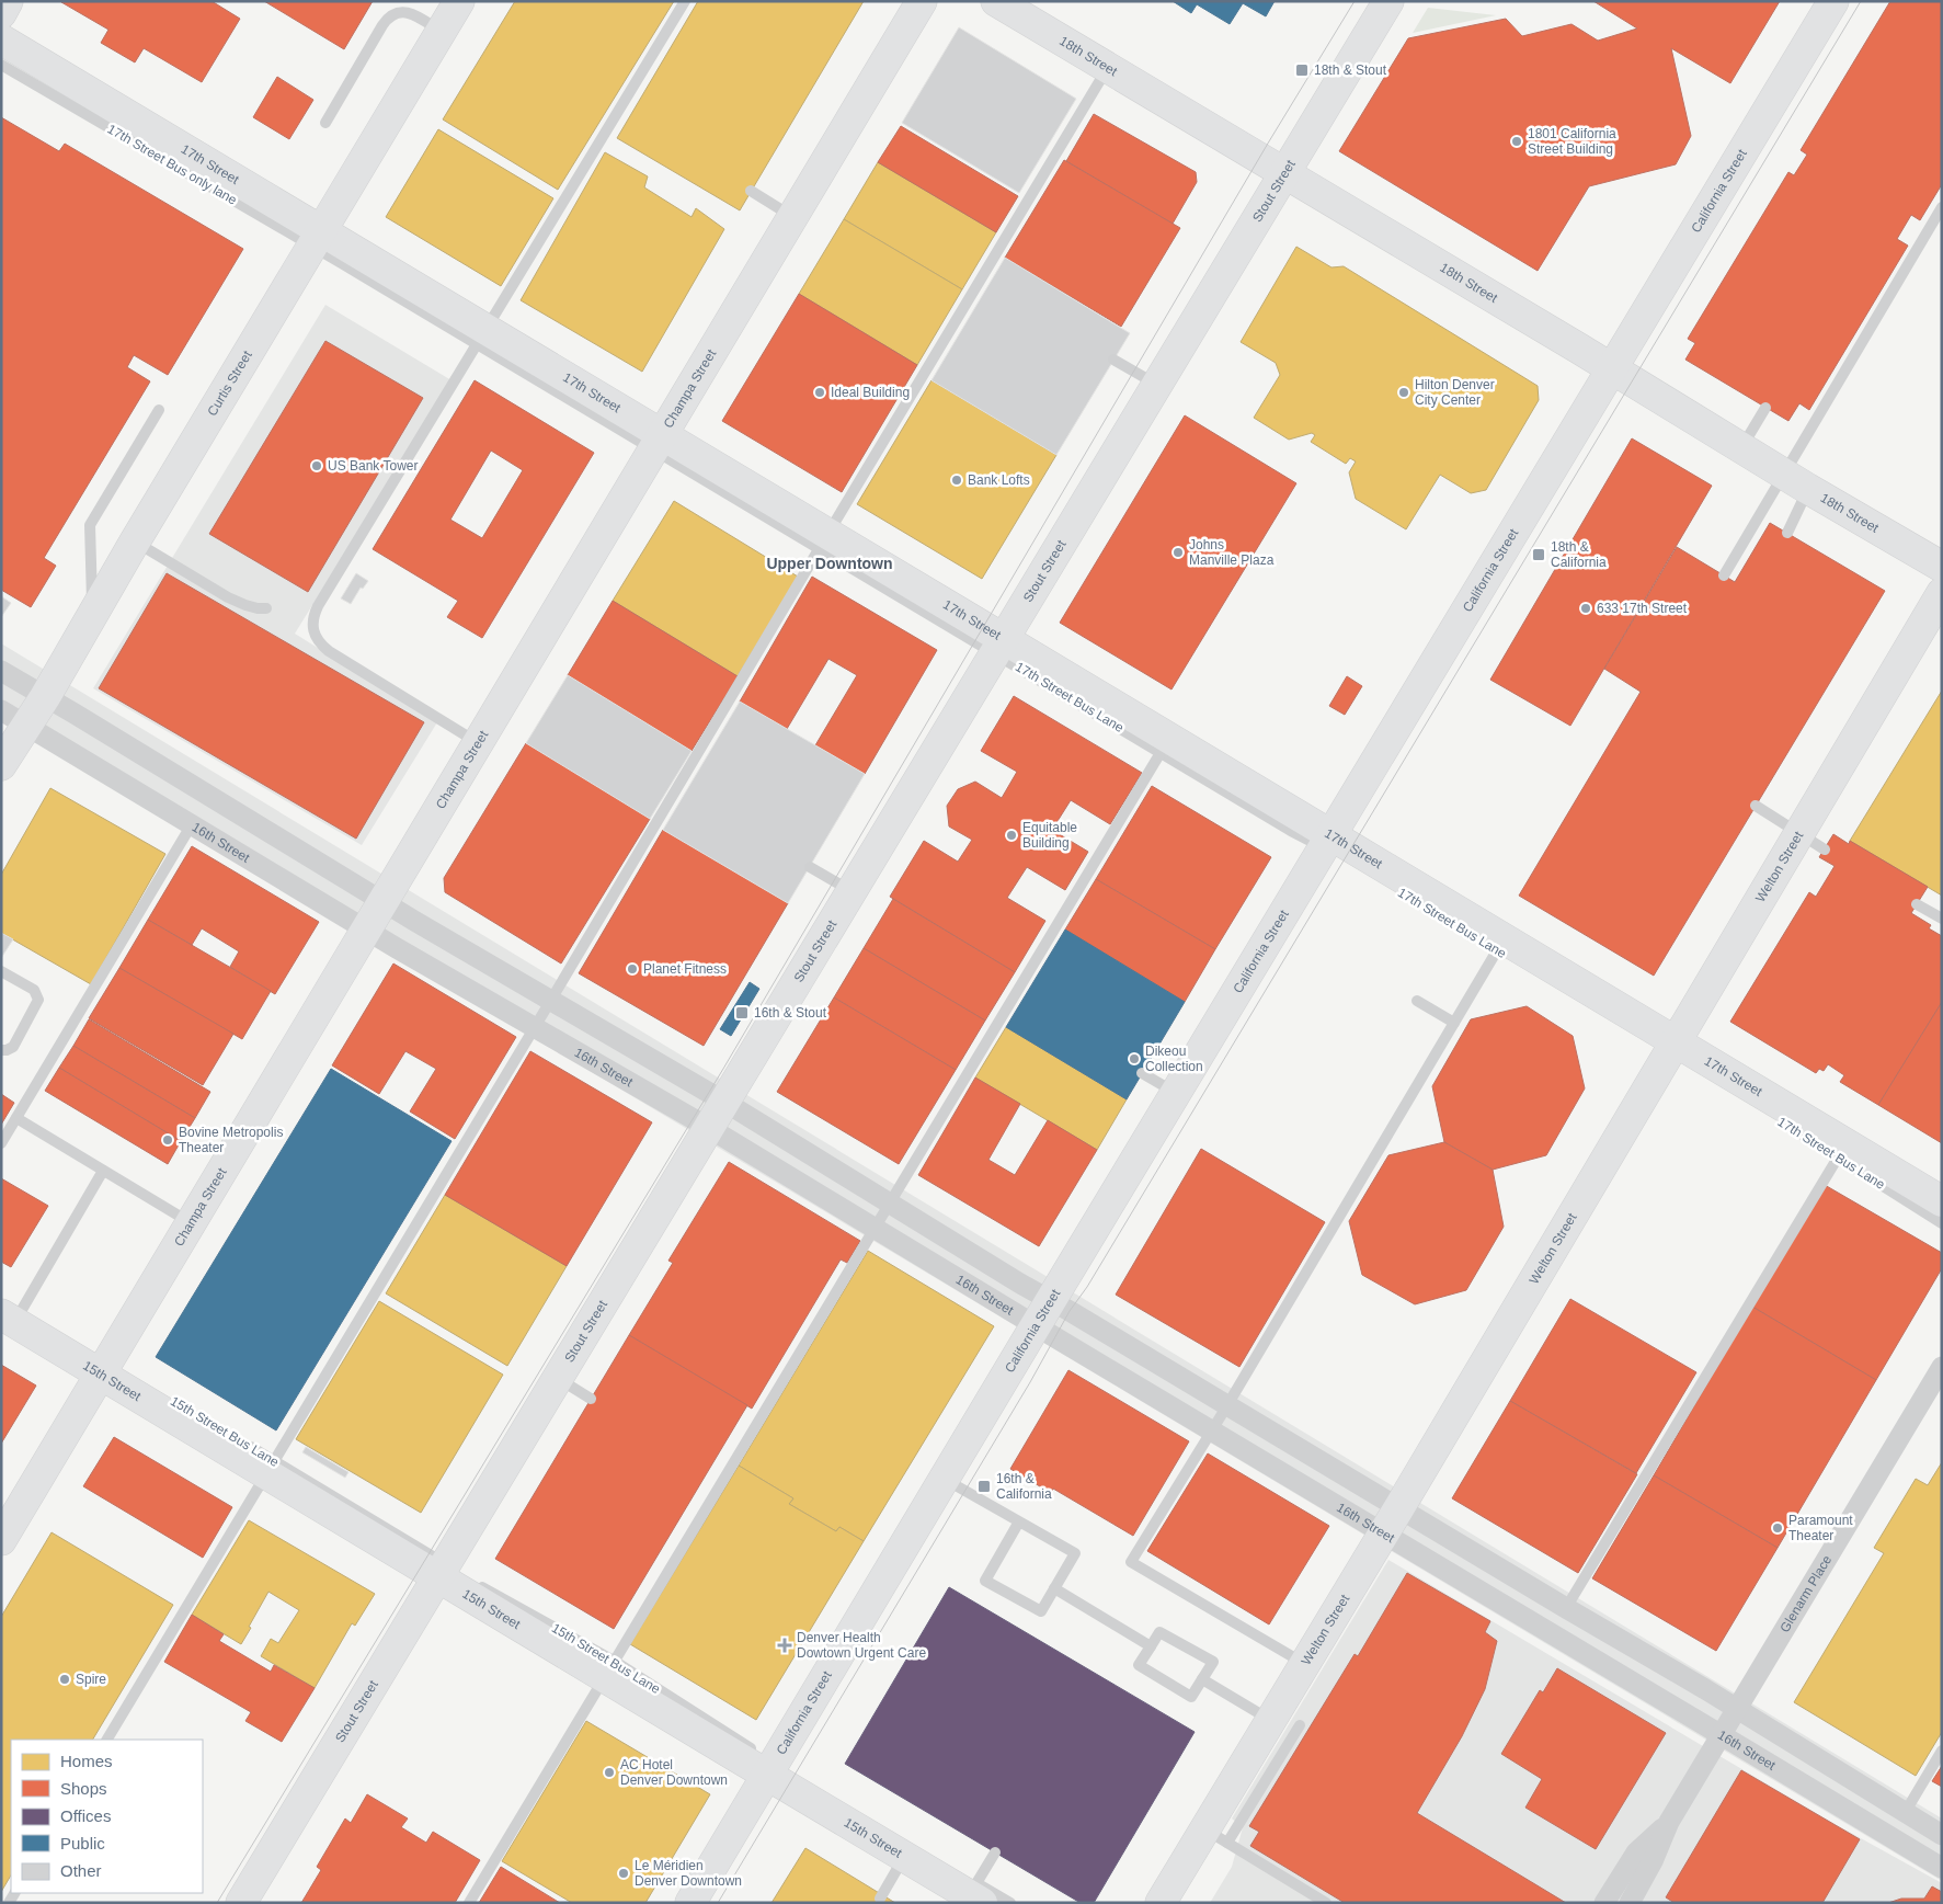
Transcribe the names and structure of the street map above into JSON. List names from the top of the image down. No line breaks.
{"streets":{"main road":["18th Street","17th Street","California Street","Stout Street","Curtis Street","Champa Street","Welton Street","15th Street"],"street":["16th Street","Glenarm Place"],"lane":["17th Street Bus only lane","17th Street Bus Lane","15th Street Bus Lane"]},"crossings":[["18th Street","California Street"],["18th Street","Stout Street"],["17th Street Bus only lane","17th Street"],["17th Street Bus only lane","Curtis Street"],["17th Street","California Street"],["17th Street","Stout Street"],["17th Street","Curtis Street"],["17th Street","Champa Street"],["17th Street","17th Street Bus Lane"],["17th Street","Welton Street"],["California Street","16th Street"],["California Street","15th Street"],["Stout Street","16th Street"],["Stout Street","15th Street"],["Curtis Street","16th Street"],["Champa Street","16th Street"],["Champa Street","15th Street"],["16th Street","Welton Street"],["16th Street","Glenarm Place"],["15th Street","15th Street Bus Lane"]],"districts":["Upper Downtown"],"places":{"transit":["18th & Stout","18th & California","16th & Stout","16th & California"],"other":["1801 California Street Building","Ideal Building","Hilton Denver City Center","US Bank Tower","Bank Lofts","Johns Manville Plaza","633 17th Street","Equitable Building","Planet Fitness","Dikeou Collection","Bovine Metropolis Theater","Paramount Theater","Spire","AC Hotel Denver Downtown","Le Méridien Denver Downtown"],"health":["Denver Health Dowtown Urgent Care"]},"legend":["Homes","Shops","Offices","Public","Other"]}
